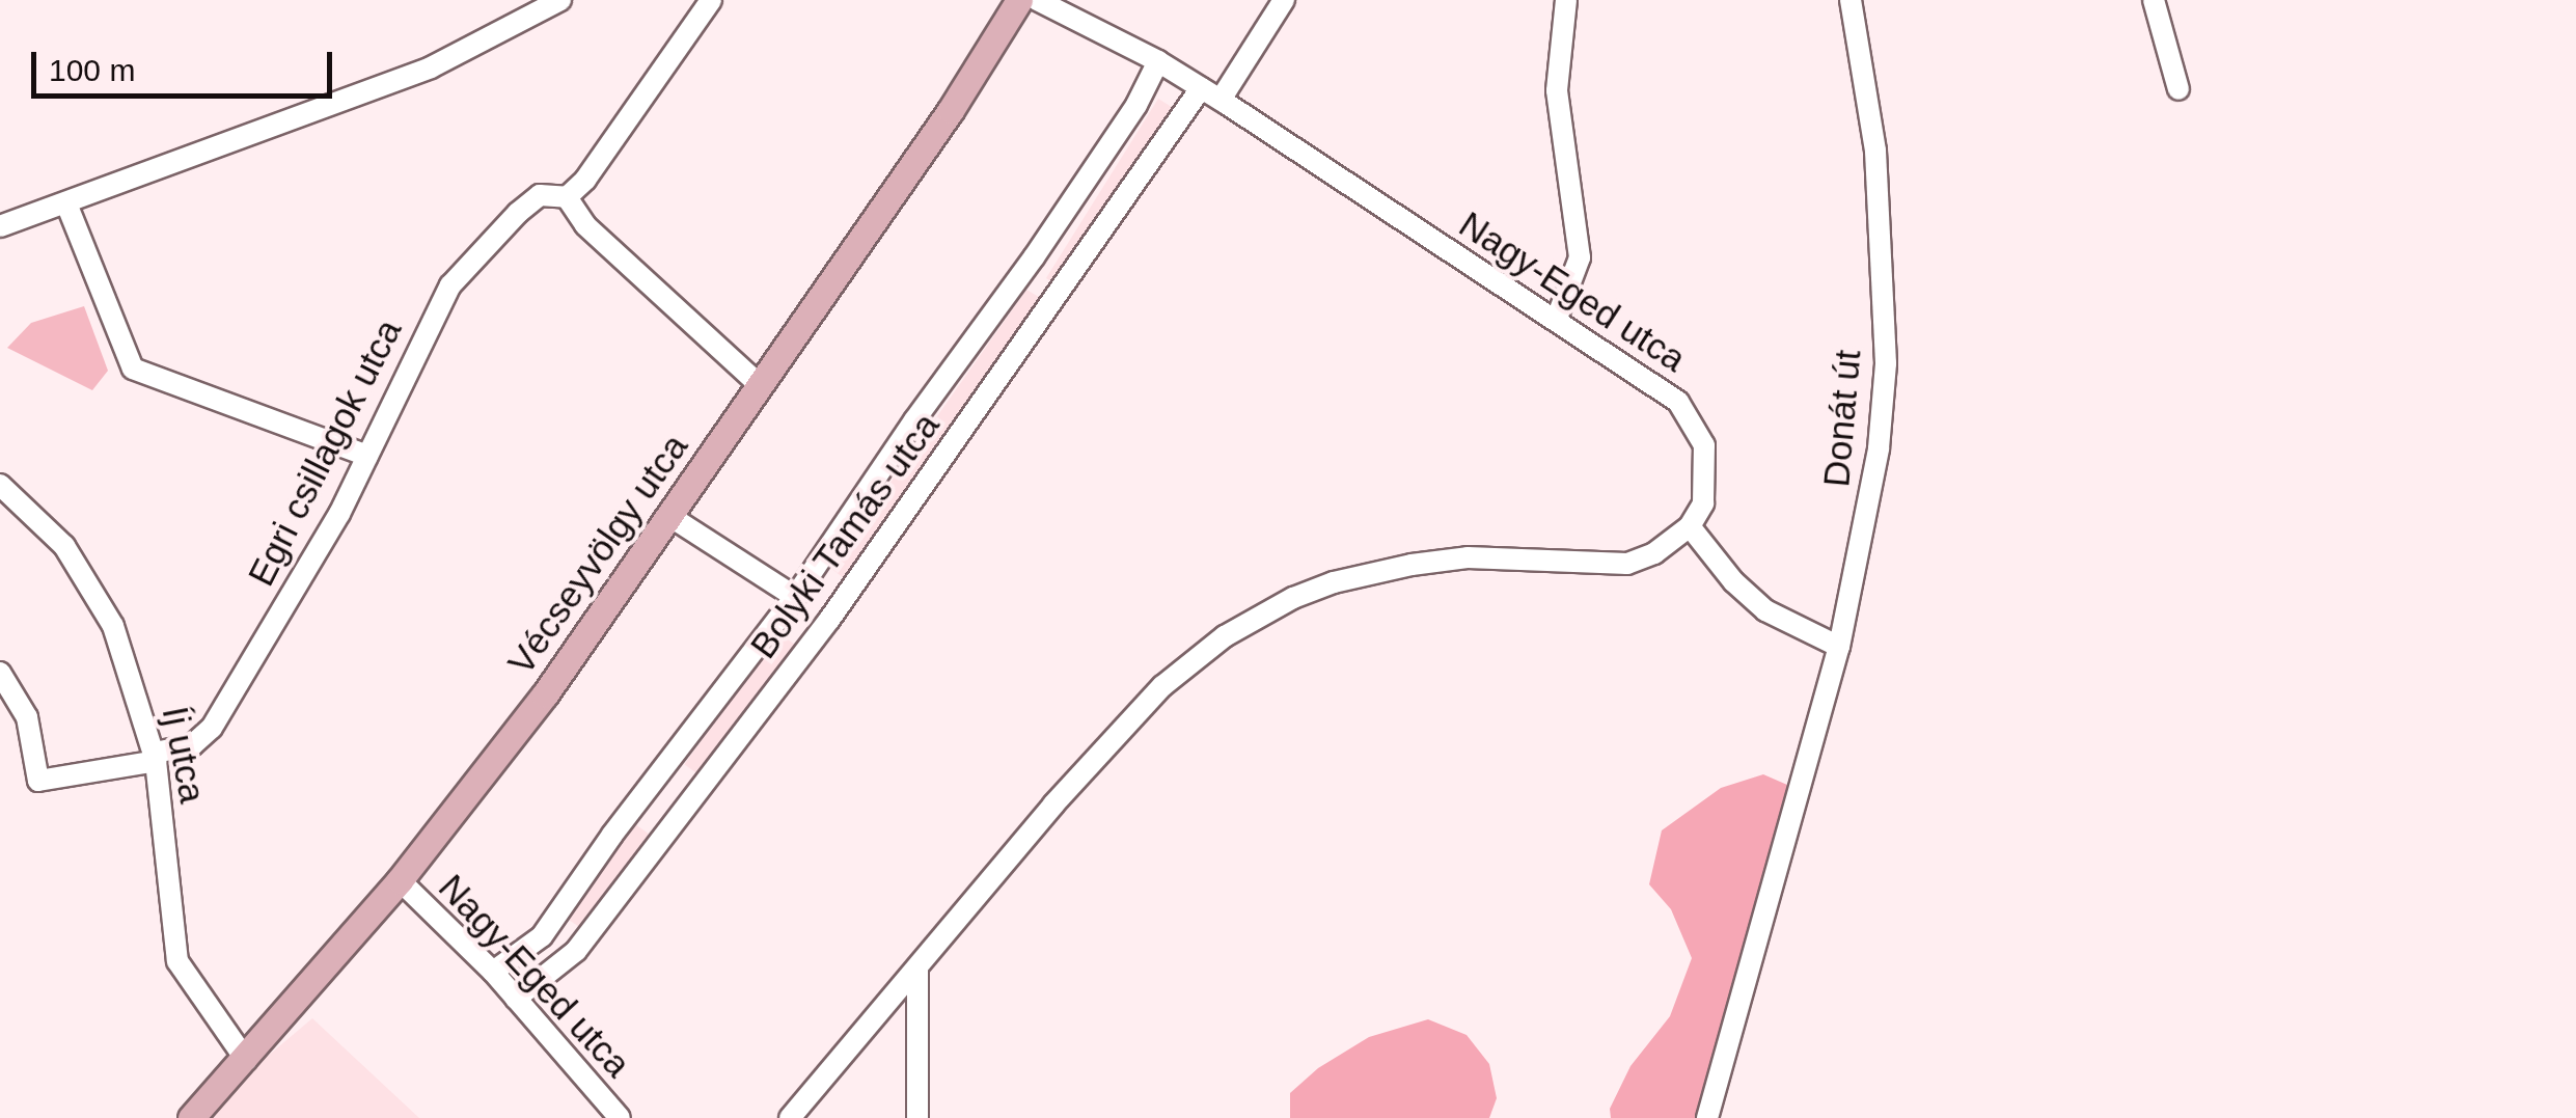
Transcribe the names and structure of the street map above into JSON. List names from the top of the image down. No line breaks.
{"streets":{"main road":["Vécseyvölgy utca"],"street":["Nagy-Eged utca","Donát út","Egri csillagok utca","Bolyki Tamás utca","Íj utca"]},"crossings":[["Nagy-Eged utca","Bolyki Tamás utca"],["Nagy-Eged utca","Vécseyvölgy utca"],["Egri csillagok utca","Íj utca"],["Vécseyvölgy utca","Íj utca"]],"scale_bar":"100 m"}
